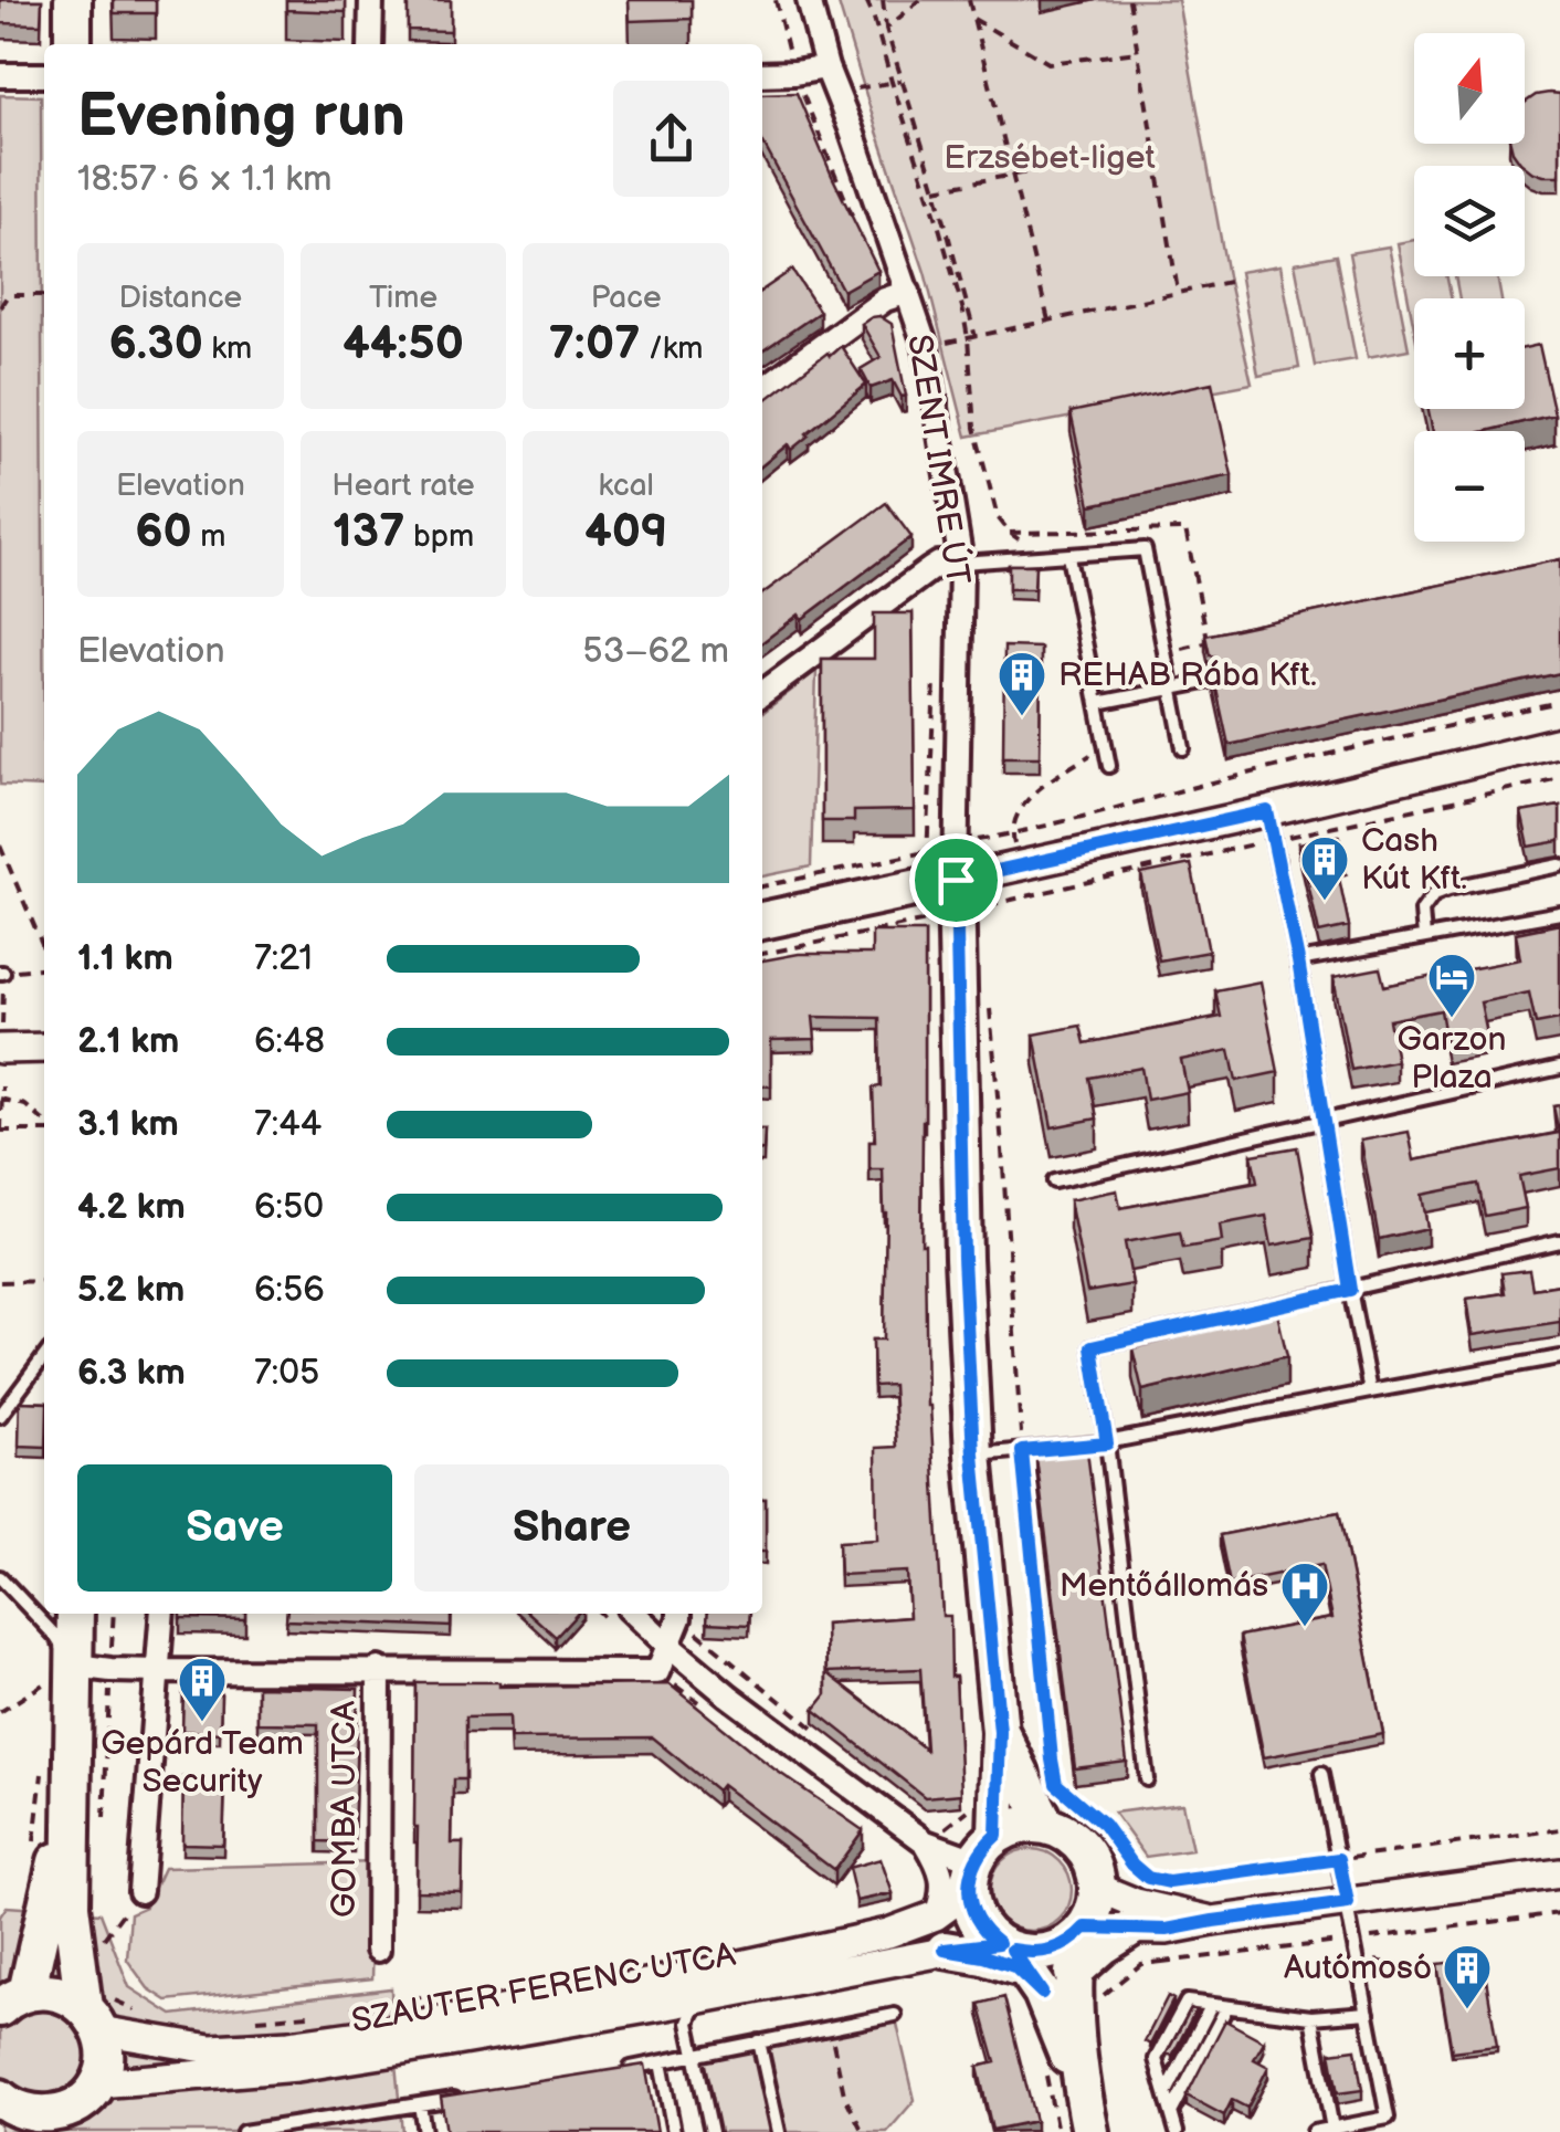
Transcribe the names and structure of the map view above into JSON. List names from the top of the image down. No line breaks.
{"streets":{"main road":["SZENT IMRE ÚT"],"street":["GOMBA UTCA","SZAUTER FERENC UTCA"]},"crossings":[["SZENT IMRE ÚT","SZAUTER FERENC UTCA"]],"parks":["Erzsébet-liget"],"places":{"building":["REHAB Rába Kft.","Cash Kút Kft.","Gepárd Team Security","Autómosó"],"hotel":["Garzon Plaza"],"hospital":["Mentőállomás"]},"north":"top","page":{"map_buttons":["+","−"],"heading":["Evening run","18:57 · 6 × 1.1 km"],"stats":[["Distance","6.30 km"],["Time","44:50"],["Pace","7:07 /km"],["Elevation","60 m"],["Heart rate","137 bpm"],["kcal","409"]],"chart":["Elevation","53–62 m"],"list":[{"name":"1.1 km","note":"7:21"},{"name":"2.1 km","note":"6:48"},{"name":"3.1 km","note":"7:44"},{"name":"4.2 km","note":"6:50"},{"name":"5.2 km","note":"6:56"},{"name":"6.3 km","note":"7:05"}],"buttons":["Save","Share"]}}
